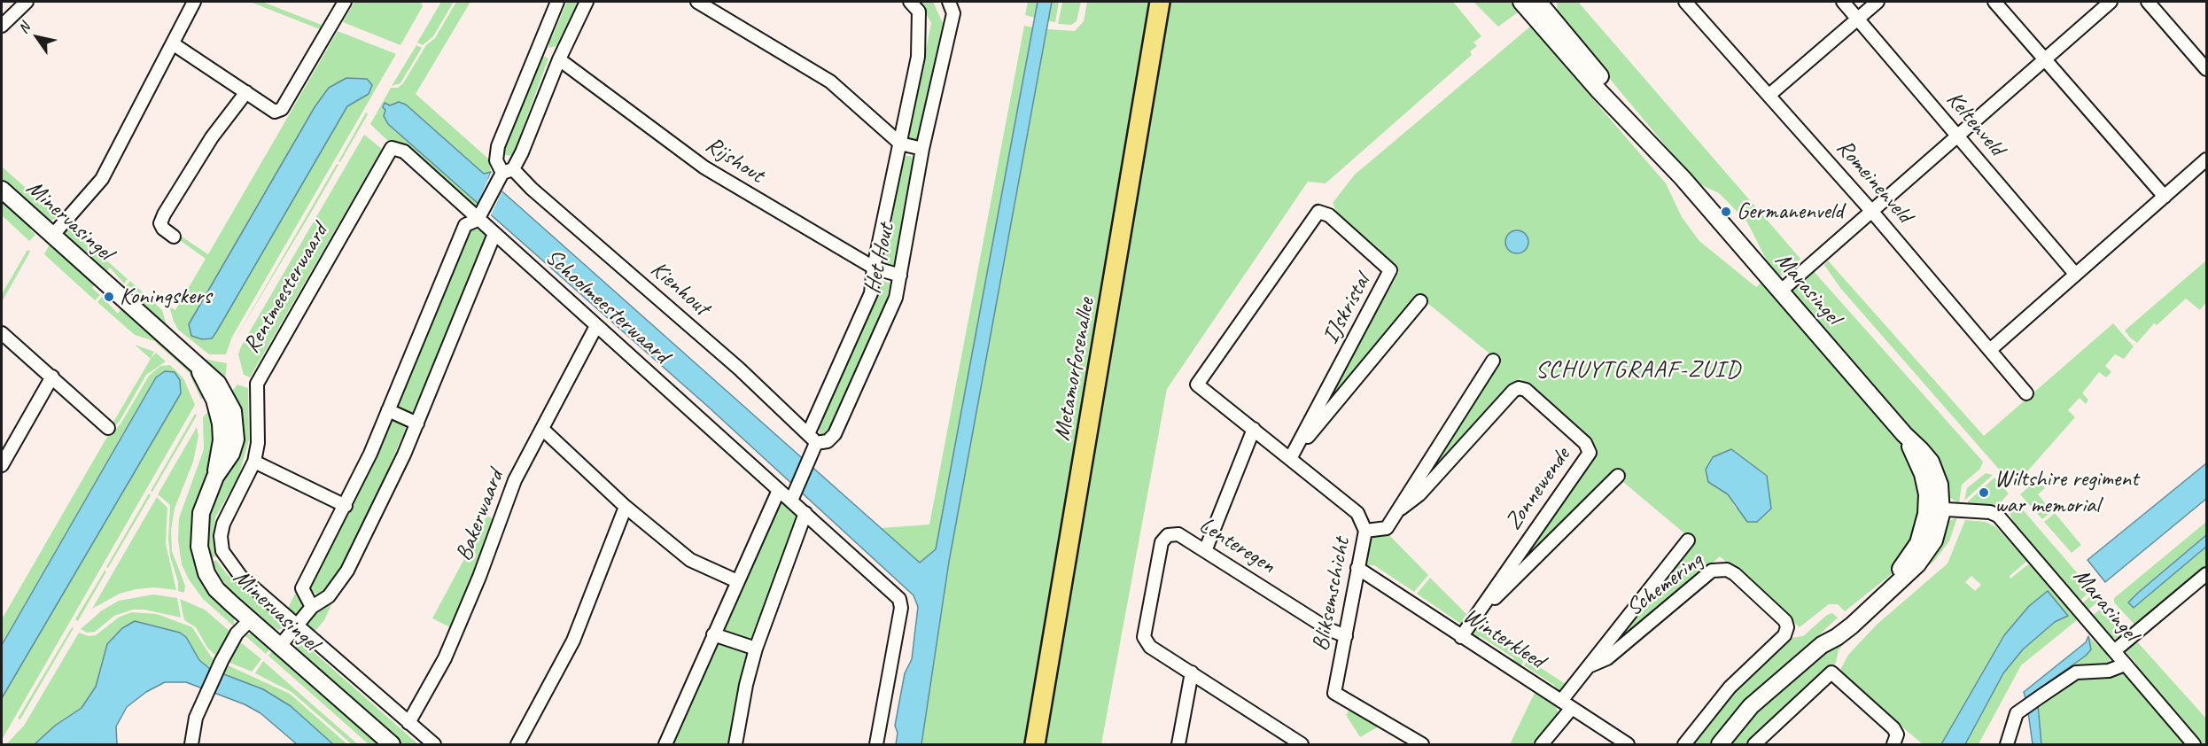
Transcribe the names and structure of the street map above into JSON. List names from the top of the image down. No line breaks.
{"streets":{"main road":["Metamorfosenallee"],"street":["Keltenveld","Rijshout","Romeinenveld","Minervasingel","Het Hout","Rentmeesterwaard","Kienhout","Marasingel","Schoolmeesterwaard","IJskristal","Zonnewende","Bakerwaard","Lenteregen","Schemering","Bliksemschicht","Winterkleed"]},"crossings":[["Rijshout","Het Hout"],["Het Hout","Kienhout"],["Het Hout","Schoolmeesterwaard"],["Rentmeesterwaard","Schoolmeesterwaard"],["Rentmeesterwaard","Bakerwaard"],["Schoolmeesterwaard","Bakerwaard"],["IJskristal","Bliksemschicht"],["Zonnewende","Bliksemschicht"],["Zonnewende","Winterkleed"],["Lenteregen","Bliksemschicht"],["Schemering","Winterkleed"],["Bliksemschicht","Winterkleed"]],"districts":["SCHUYTGRAAF-ZUID"],"places":["Germanenveld","Koningskers","Wiltshire regiment war memorial"],"north":"top left"}
